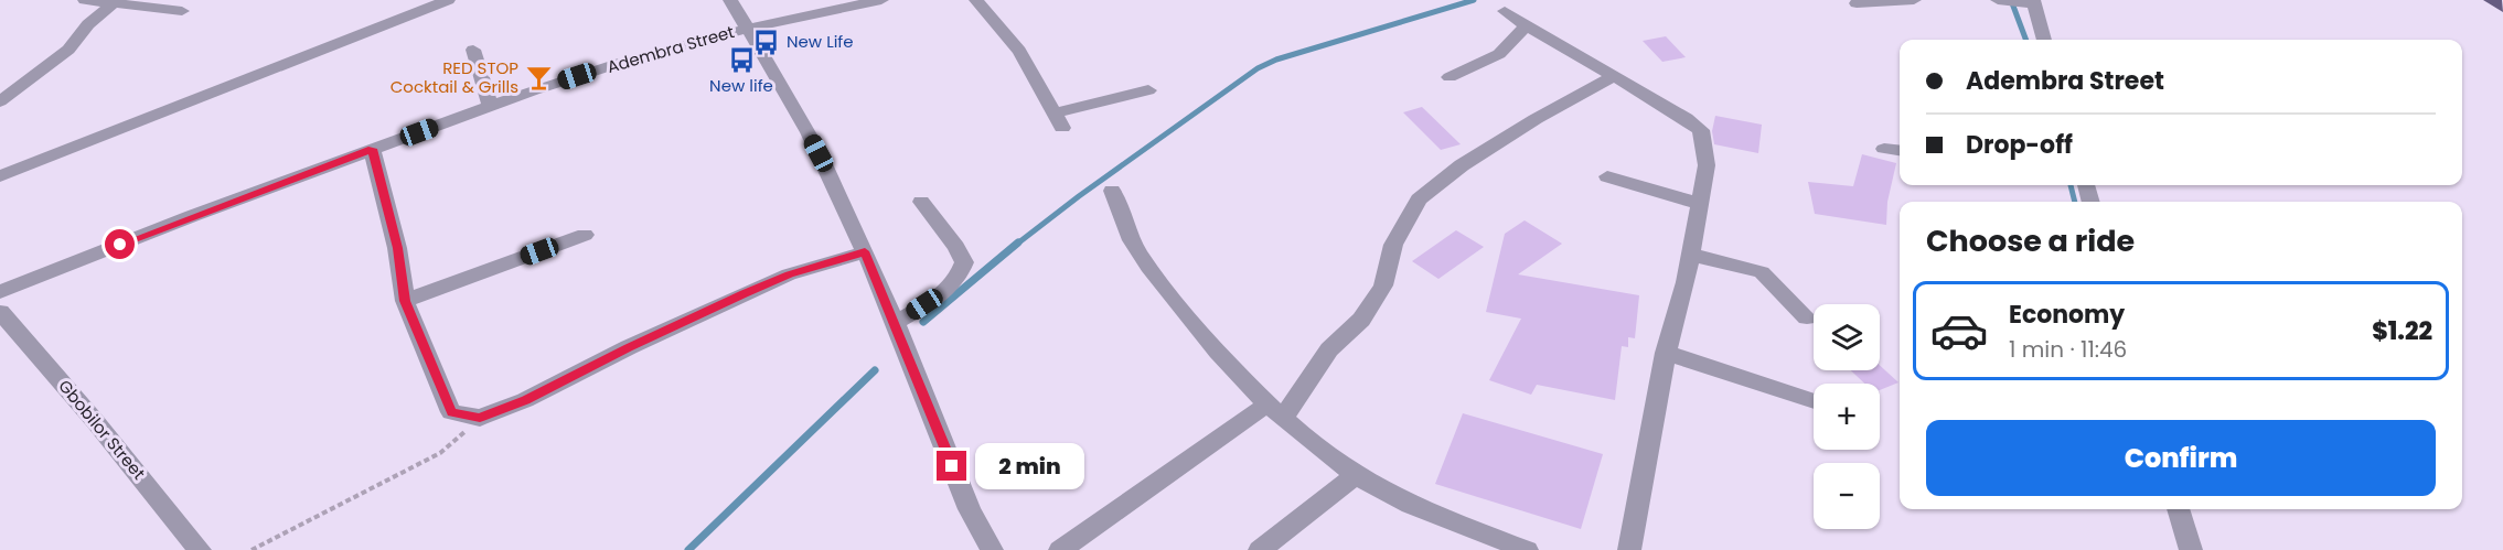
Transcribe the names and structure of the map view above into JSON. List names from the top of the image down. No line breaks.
{"streets":{"street":["Adembra Street","Gbobilor Street"]},"places":{"bus stop":["New Life","New life"],"bar":["RED STOP Cocktail & Grills"]},"page":{"banner":["Adembra Street","Drop-off"],"heading":"Choose a ride","list":[{"name":"Economy","note":"1 min · 11:46","value":"$1.22"}],"map_buttons":["+","−"],"buttons":"Confirm","bubble":"2 min"}}
